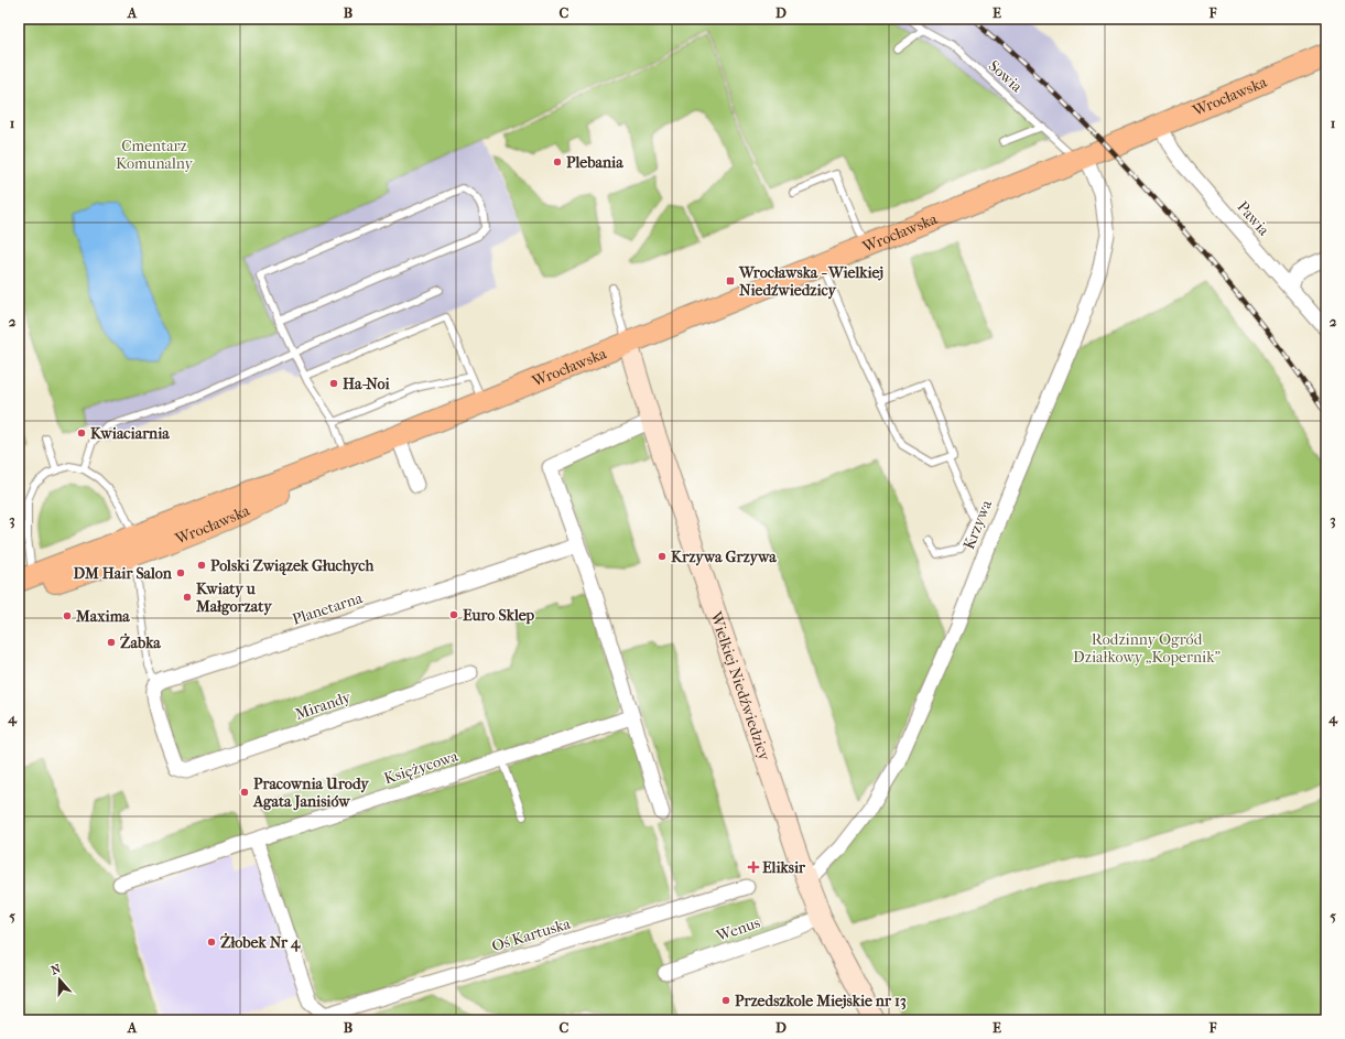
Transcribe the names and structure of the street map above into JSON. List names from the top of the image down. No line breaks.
{"streets":{"main road":["Wrocławska"],"street":["Pawia","Krzywa","Planetarna","Wielkiej Niedźwiedzicy","Mirandy","Księżycowa","Wenus","Oś Kartuska"],"lane":["Sowia"]},"crossings":[["Sowia","Wrocławska"],["Sowia","Krzywa"],["Wrocławska","Pawia"],["Wrocławska","Krzywa"],["Wrocławska","Wielkiej Niedźwiedzicy"],["Krzywa","Wielkiej Niedźwiedzicy"],["Planetarna","Mirandy"],["Wielkiej Niedźwiedzicy","Wenus"],["Księżycowa","Oś Kartuska"]],"parks":["Cmentarz Komunalny","Rodzinny Ogród Działkowy „Kopernik”"],"places":{"other":["Plebania","Ha-Noi","Kwiaciarnia","Krzywa Grzywa","Polski Związek Głuchych","DM Hair Salon","Kwiaty u Małgorzaty","Euro Sklep","Maxima","Żabka","Pracownia Urody Agata Janisiów","Żłobek Nr 4","Przedszkole Miejskie nr 13"],"transit":["Wrocławska - Wielkiej Niedźwiedzicy"],"health":["Eliksir"]},"north":"top","grid":{"columns":["A","B","C","D","E","F"],"rows":["1","2","3","4","5"]}}
